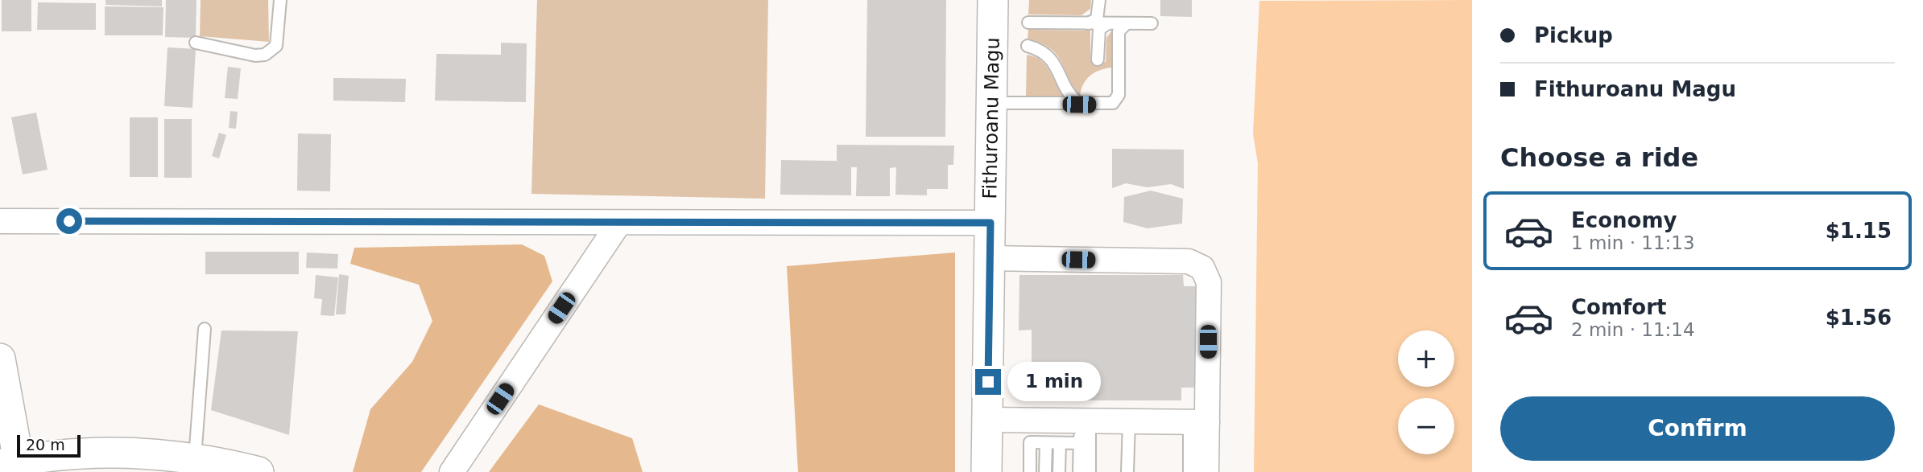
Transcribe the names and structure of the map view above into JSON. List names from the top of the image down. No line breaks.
{"streets":{"street":["Fithuroanu Magu"]},"scale_bar":"20 m","page":{"banner":["Pickup","Fithuroanu Magu"],"heading":"Choose a ride","list":[{"name":"Economy","note":"1 min · 11:13","value":"$1.15"},{"name":"Comfort","note":"2 min · 11:14","value":"$1.56"}],"map_buttons":["+","−"],"bubble":"1 min","buttons":"Confirm","scale":"20 m"}}
